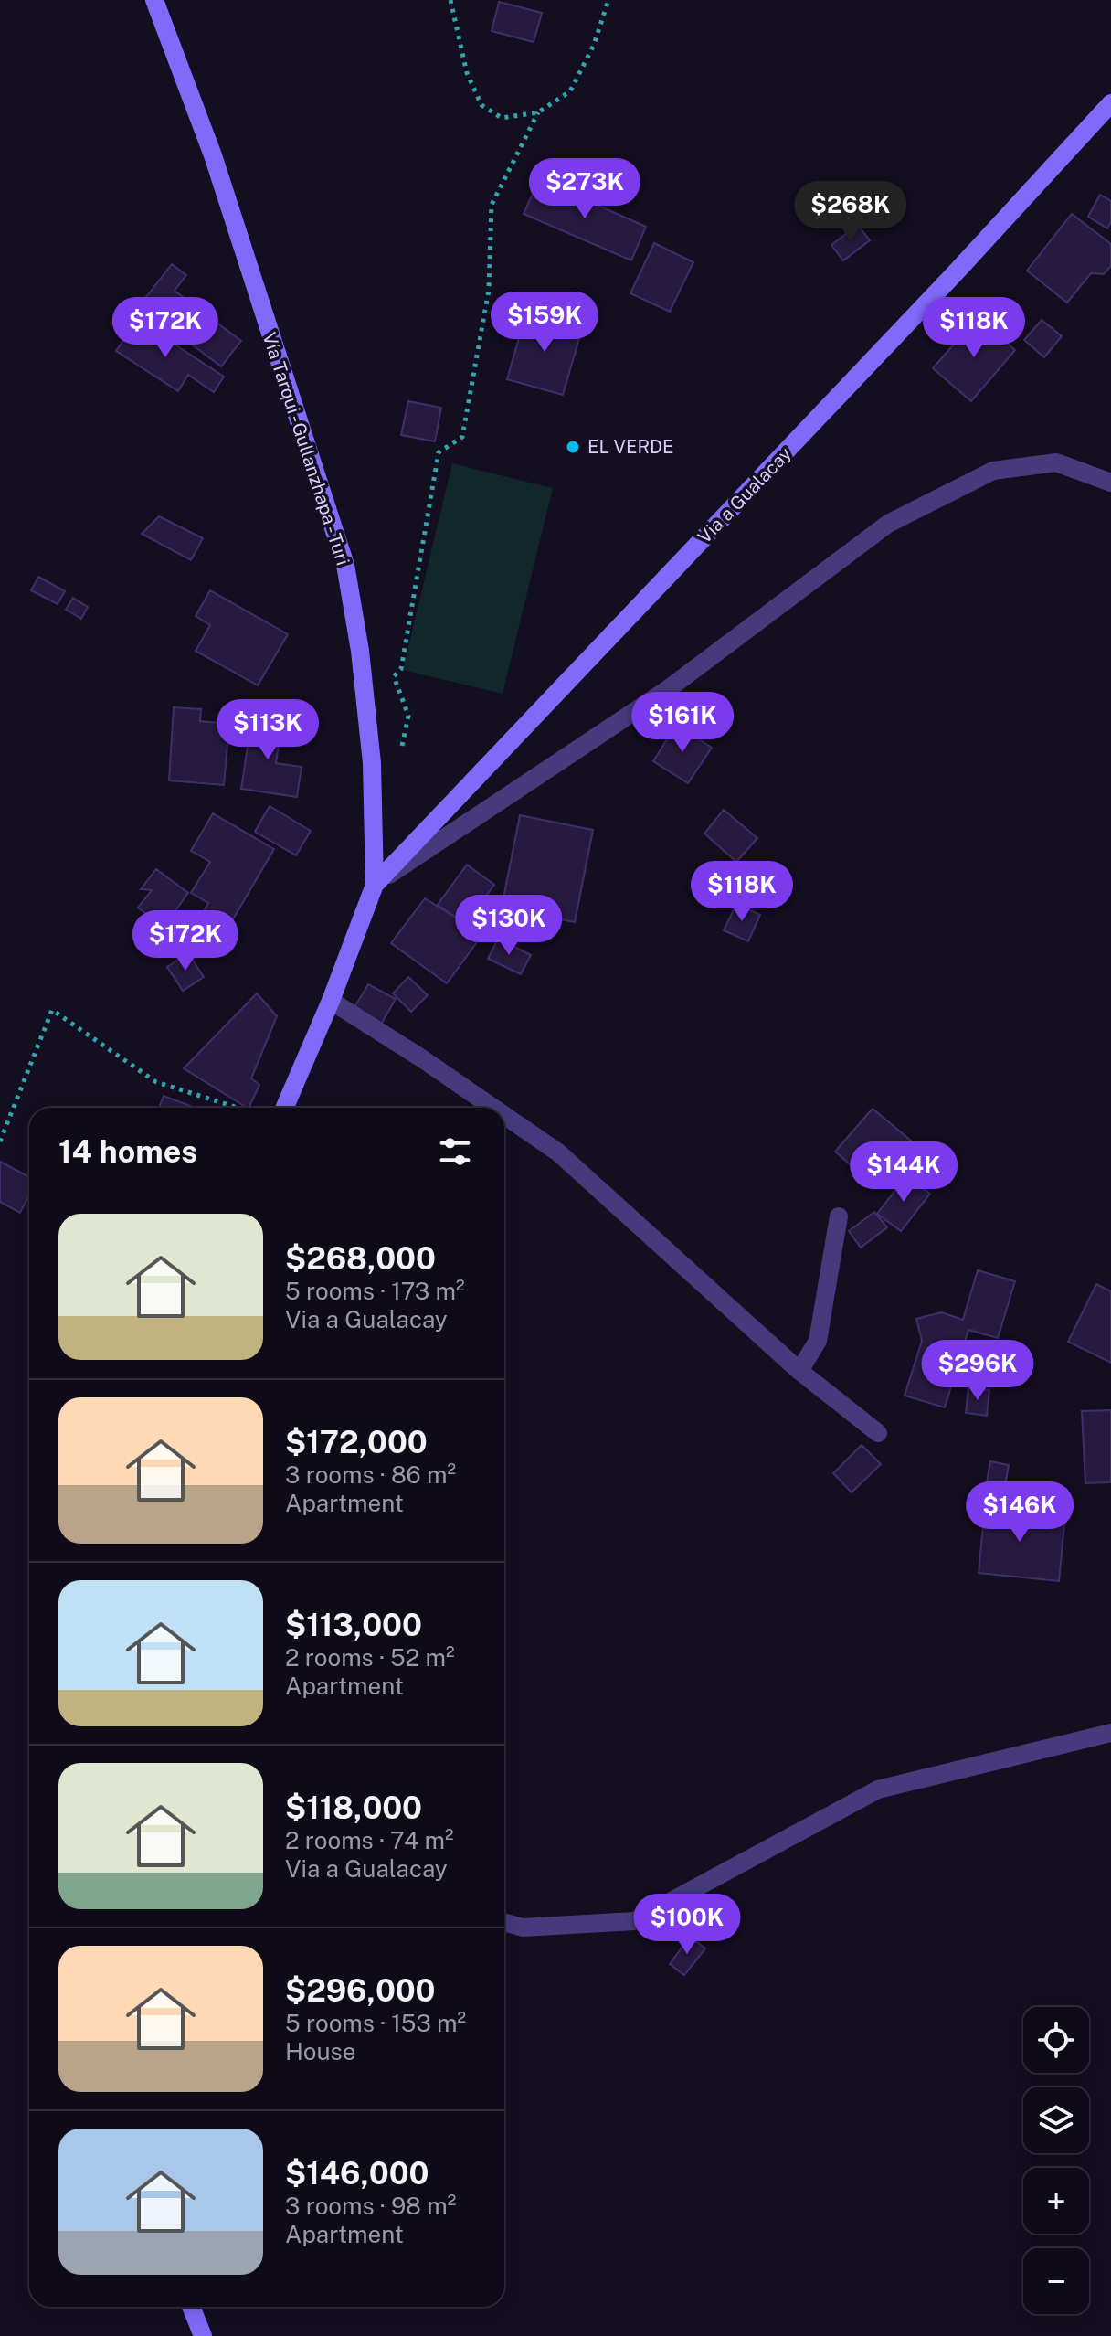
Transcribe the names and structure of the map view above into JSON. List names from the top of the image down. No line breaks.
{"streets":{"main road":["Vía Tarqui - Gullanzhapa - Turi","Via a Gualacay"]},"crossings":[["Vía Tarqui - Gullanzhapa - Turi","Via a Gualacay"]],"places":["EL VERDE"],"page":{"price":["$273K","$268K","$159K","$172K","$118K","$161K","$113K","$118K","$130K","$172K","$144K","$296K","$146K","$100K"],"heading":"14 homes","list":[{"name":"$268,000","note":"5 rooms · 173 m² · Via a Gualacay"},{"name":"$172,000","note":"3 rooms · 86 m² · Apartment"},{"name":"$113,000","note":"2 rooms · 52 m² · Apartment"},{"name":"$118,000","note":"2 rooms · 74 m² · Via a Gualacay"},{"name":"$296,000","note":"5 rooms · 153 m² · House"},{"name":"$146,000","note":"3 rooms · 98 m² · Apartment"}],"map_buttons":["+","−"]}}
